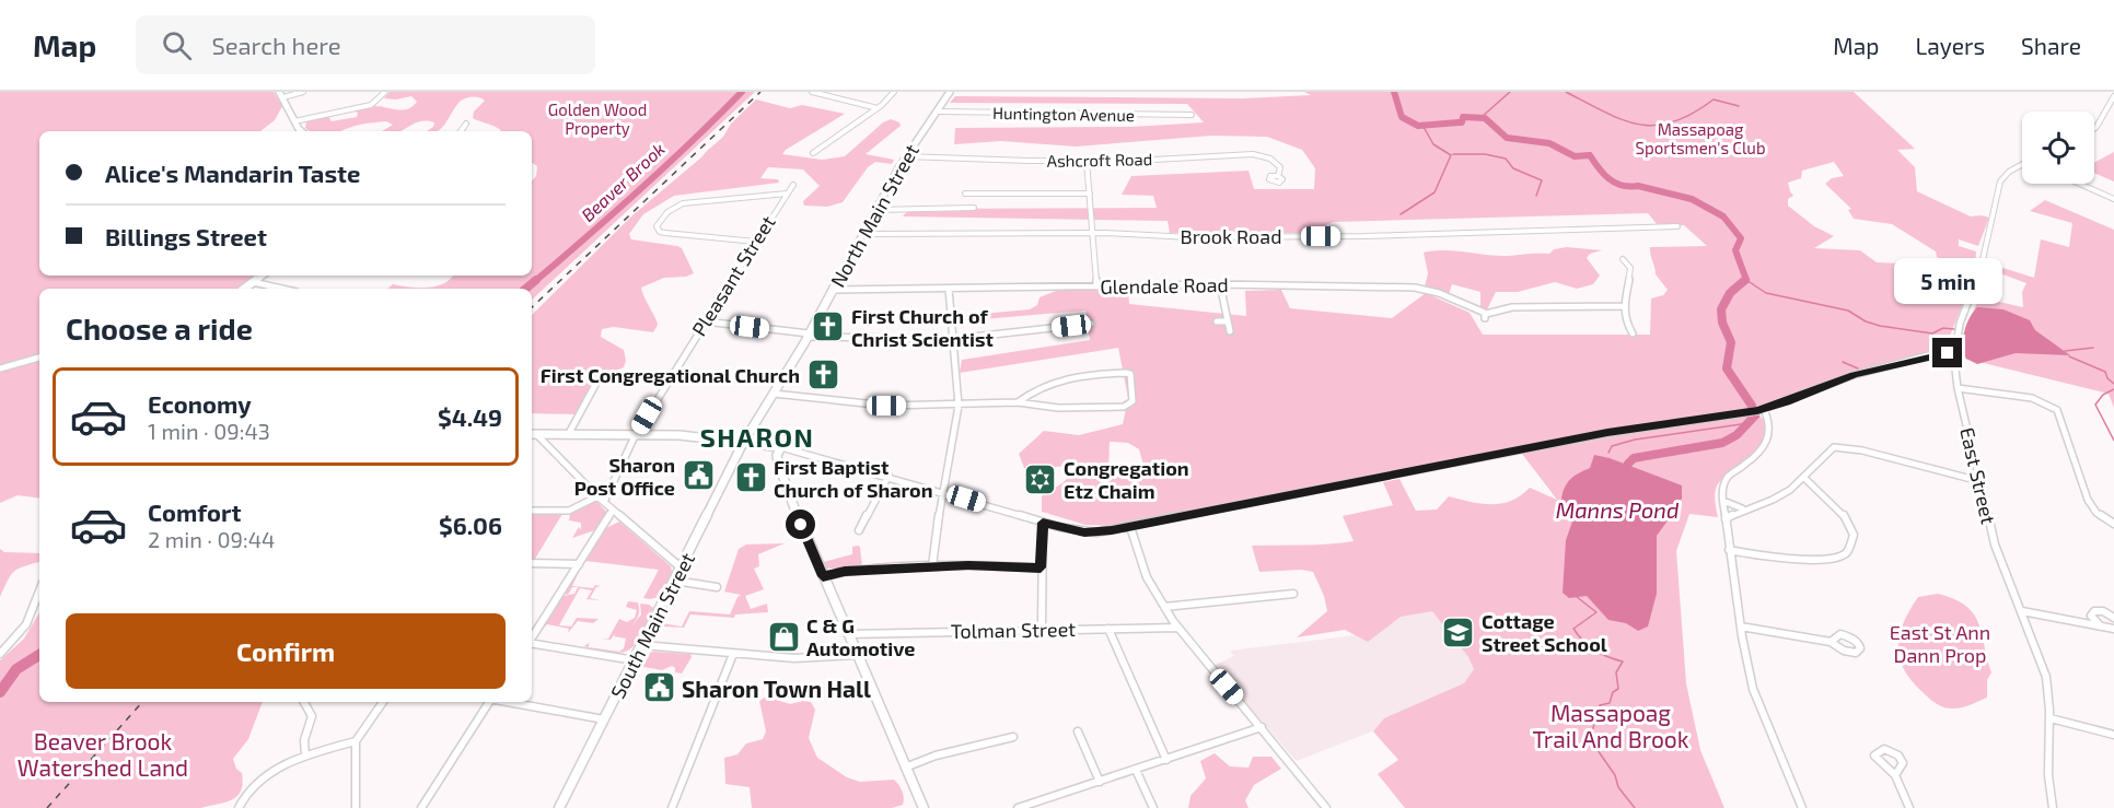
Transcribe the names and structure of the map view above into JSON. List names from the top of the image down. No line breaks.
{"streets":{"main road":["North Main Street","South Main Street"],"street":["Huntington Avenue","Ashcroft Road","Brook Road","Pleasant Street","Glendale Road","East Street","Tolman Street"]},"crossings":[["Huntington Avenue","North Main Street"],["Ashcroft Road","North Main Street"],["North Main Street","Brook Road"],["North Main Street","Glendale Road"],["North Main Street","South Main Street"]],"districts":["SHARON"],"water":["Beaver Brook","Manns Pond"],"parks":["Golden Wood Property","Massapoag Sportsmen's Club","East St Ann Dann Prop","Massapoag Trail And Brook","Beaver Brook Watershed Land"],"places":{"church":["First Church of Christ Scientist","First Congregational Church","First Baptist Church of Sharon"],"public building":["Sharon Post Office","Sharon Town Hall"],"synagogue":["Congregation Etz Chaim"],"school or university":["Cottage Street School"],"shop":["C & G Automotive"]},"page":{"header":"Map","search":"Search here","nav":["Map","Layers","Share"],"banner":["Alice's Mandarin Taste","Billings Street"],"bubble":"5 min","heading":"Choose a ride","list":[{"name":"Economy","note":"1 min · 09:43","value":"$4.49"},{"name":"Comfort","note":"2 min · 09:44","value":"$6.06"}],"buttons":"Confirm"}}
